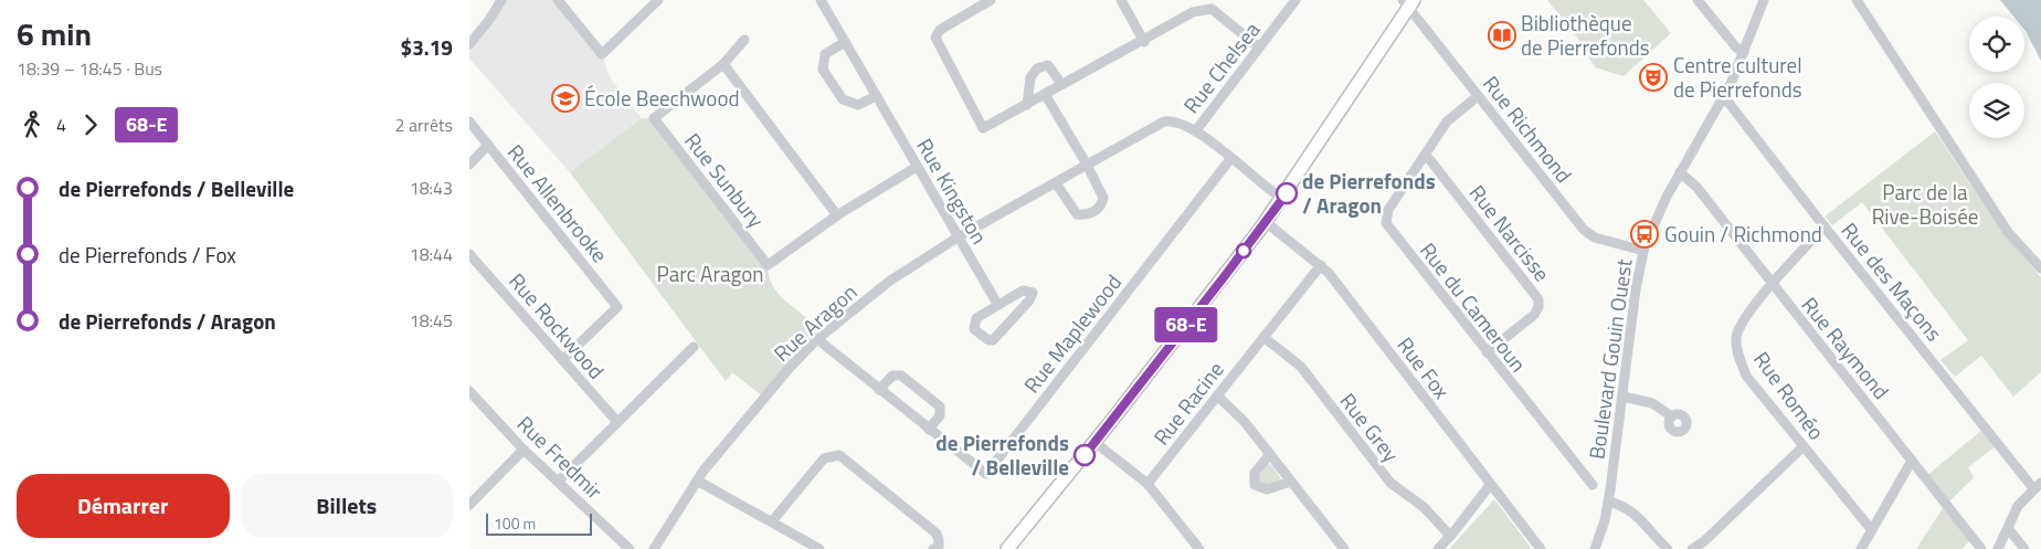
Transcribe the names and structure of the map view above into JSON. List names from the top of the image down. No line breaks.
{"streets":{"street":["Rue Chelsea","Rue Richmond","Rue Sunbury","Rue Kingston","Rue Allenbrooke","Rue Narcisse","Rue des Maçons","Rue du Cameroun","Rue Aragon","Rue Rockwood","Rue Maplewood","Rue Raymond","Boulevard Gouin Ouest","Rue Fox","Rue Roméo","Rue Racine","Rue Grey","Rue Fredmir"]},"crossings":[["Rue Chelsea","Rue Aragon"],["Rue Richmond","Rue du Cameroun"],["Rue Richmond","Boulevard Gouin Ouest"],["Rue Sunbury","Rue Kingston"],["Rue Kingston","Rue Aragon"],["Rue Allenbrooke","Rue Rockwood"],["Rue Narcisse","Rue du Cameroun"],["Rue des Maçons","Boulevard Gouin Ouest"],["Rue des Maçons","Rue Roméo"],["Rue Aragon","Rue Maplewood"],["Rue Raymond","Boulevard Gouin Ouest"],["Rue Raymond","Rue Roméo"],["Rue Fox","Rue Racine"],["Rue Racine","Rue Grey"]],"parks":["Parc de la Rive-Boisée","Parc Aragon"],"places":{"library":["Bibliothèque de Pierrefonds"],"theatre":["Centre culturel de Pierrefonds"],"school or university":["École Beechwood"],"other":["de Pierrefonds / Aragon","de Pierrefonds / Belleville"],"bus stop":["Gouin / Richmond"]},"lines":["bus line 68-E"],"scale_bar":"100 m","page":{"heading":["6 min","18:39 – 18:45 · Bus","$3.19"],"on_map":"68-E","legs":["4","68-E","2 arrêts"],"list":[{"name":"de Pierrefonds / Belleville","value":"18:43"},{"name":"de Pierrefonds / Fox","value":"18:44"},{"name":"de Pierrefonds / Aragon","value":"18:45"}],"buttons":["Démarrer","Billets"],"scale":"100 m"}}
